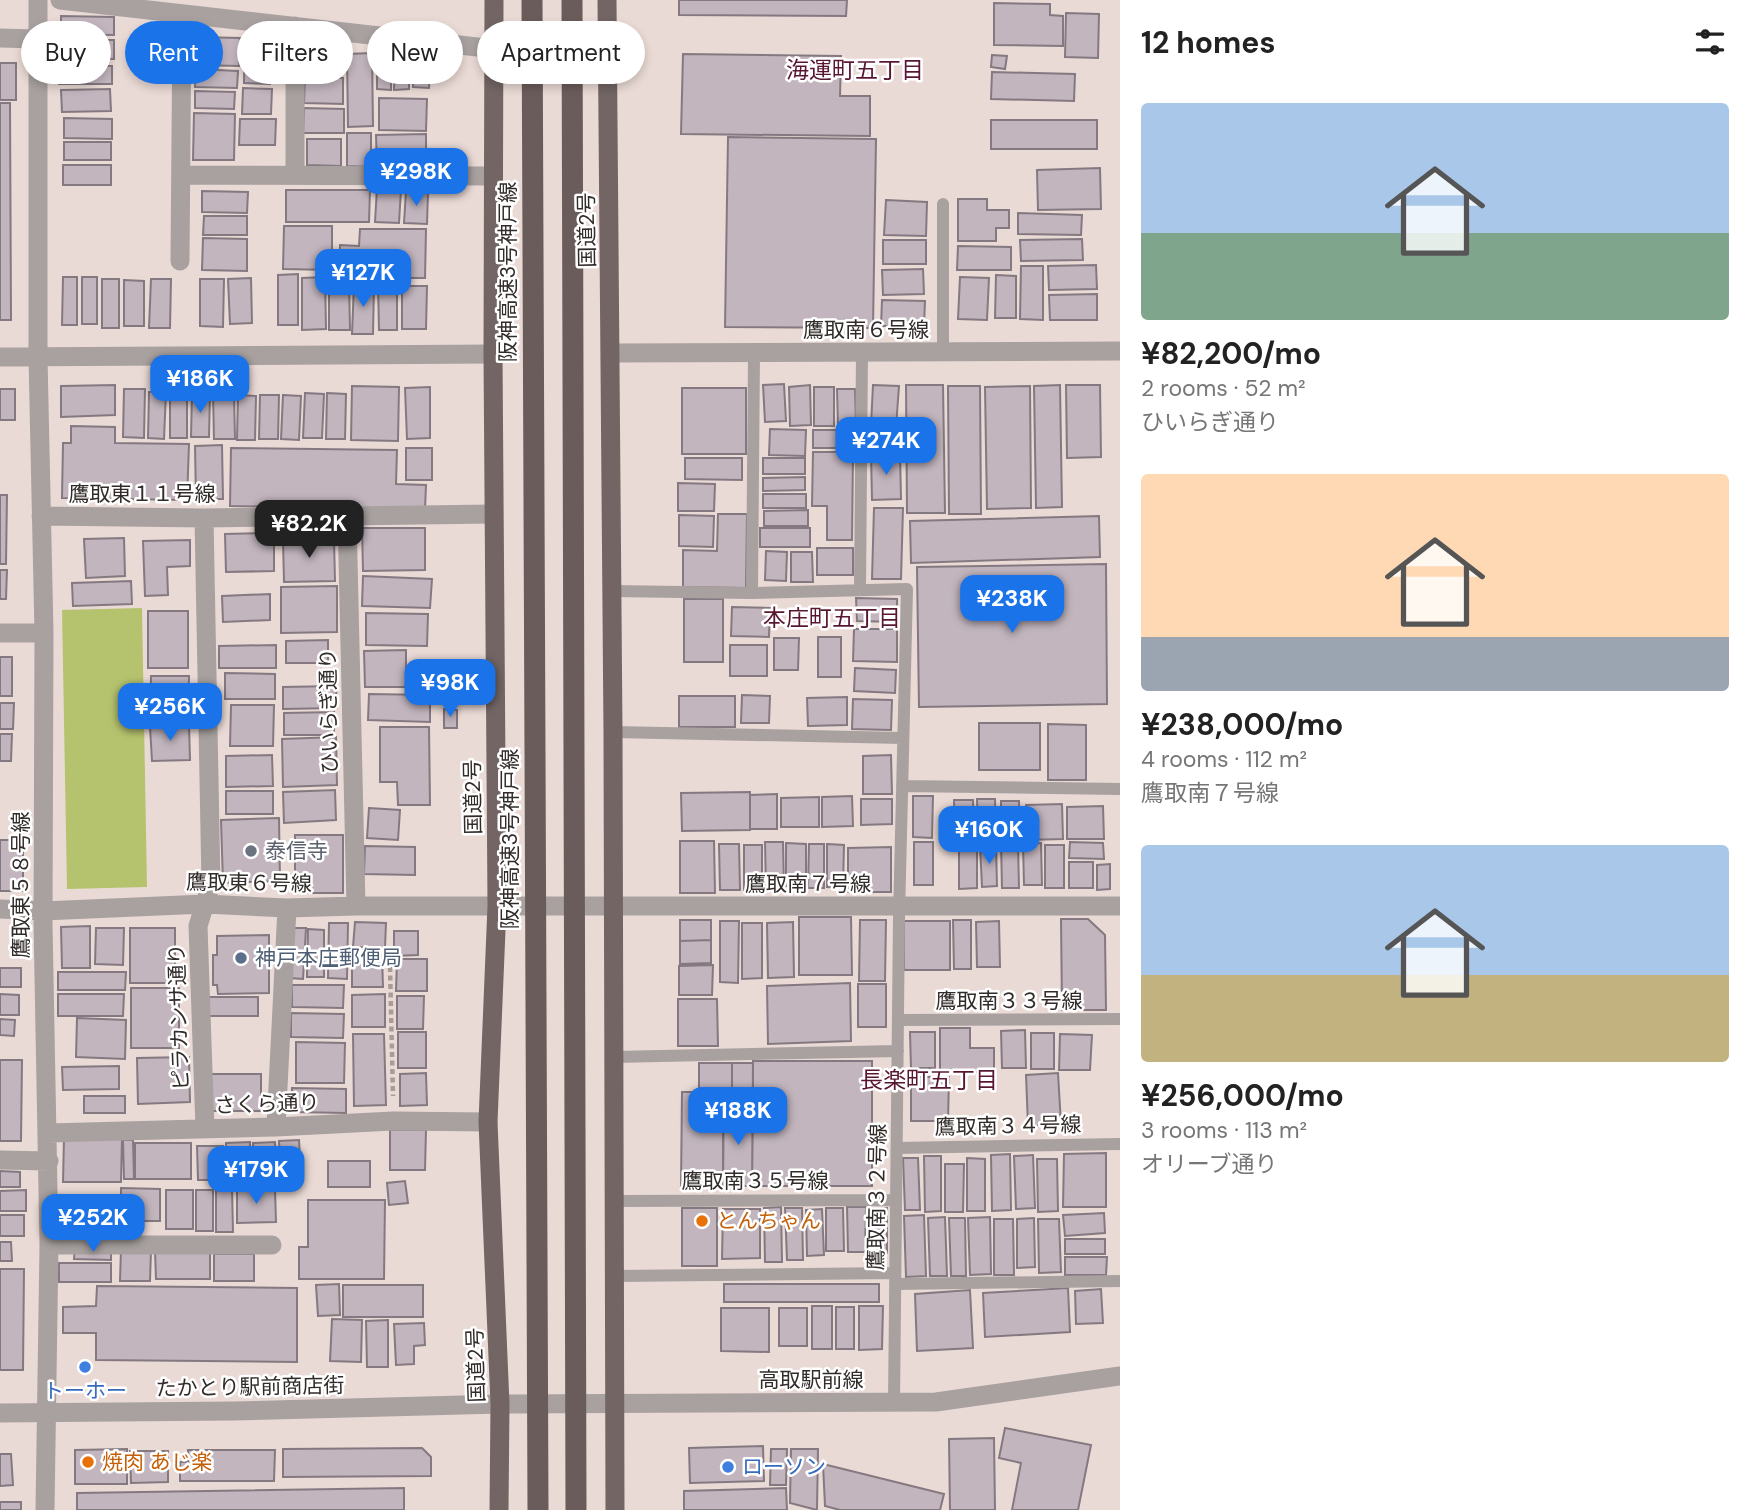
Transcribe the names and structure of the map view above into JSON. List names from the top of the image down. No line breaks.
{"streets":{"highway":["国道2号","阪神高速3号神戸線"],"street":["鷹取南６号線","鷹取東１１号線","ひいらぎ通り","鷹取東６号線","鷹取南７号線","鷹取東５８号線","ピラカンサ通り","さくら通り","高取駅前線","たかとり駅前商店街"],"lane":["鷹取南３３号線","鷹取南３４号線","鷹取南３５号線","鷹取南３２号線"]},"crossings":[["国道2号","鷹取南６号線"],["国道2号","鷹取東１１号線"],["国道2号","鷹取東６号線"],["国道2号","鷹取南７号線"],["国道2号","さくら通り"],["国道2号","鷹取南３５号線"],["国道2号","高取駅前線"],["国道2号","たかとり駅前商店街"],["鷹取東１１号線","ひいらぎ通り"],["鷹取東１１号線","鷹取東５８号線"],["鷹取東１１号線","ピラカンサ通り"],["ひいらぎ通り","鷹取東６号線"],["鷹取東６号線","鷹取南７号線"],["鷹取東６号線","鷹取東５８号線"],["鷹取東６号線","ピラカンサ通り"],["鷹取南７号線","鷹取南３２号線"],["鷹取東５８号線","さくら通り"],["鷹取東５８号線","たかとり駅前商店街"],["鷹取南３３号線","鷹取南３２号線"],["ピラカンサ通り","さくら通り"],["鷹取南３４号線","鷹取南３２号線"],["鷹取南３５号線","鷹取南３２号線"],["鷹取南３２号線","高取駅前線"],["高取駅前線","たかとり駅前商店街"]],"districts":["海運町五丁目","本庄町五丁目","長楽町五丁目"],"places":["泰信寺","神戸本庄郵便局","とんちゃん","トーホー","焼肉 あじ楽","ローソン"],"page":{"heading":"12 homes","chip":["Buy","Rent","Filters","New","Apartment"],"list":[{"name":"¥82,200/mo","note":"2 rooms · 52 m² · ひいらぎ通り"},{"name":"¥238,000/mo","note":"4 rooms · 112 m² · 鷹取南７号線"},{"name":"¥256,000/mo","note":"3 rooms · 113 m² · オリーブ通り"}],"price":["¥298K","¥127K","¥186K","¥274K","¥82.2K","¥238K","¥98K","¥256K","¥160K","¥188K","¥179K","¥252K"]}}
